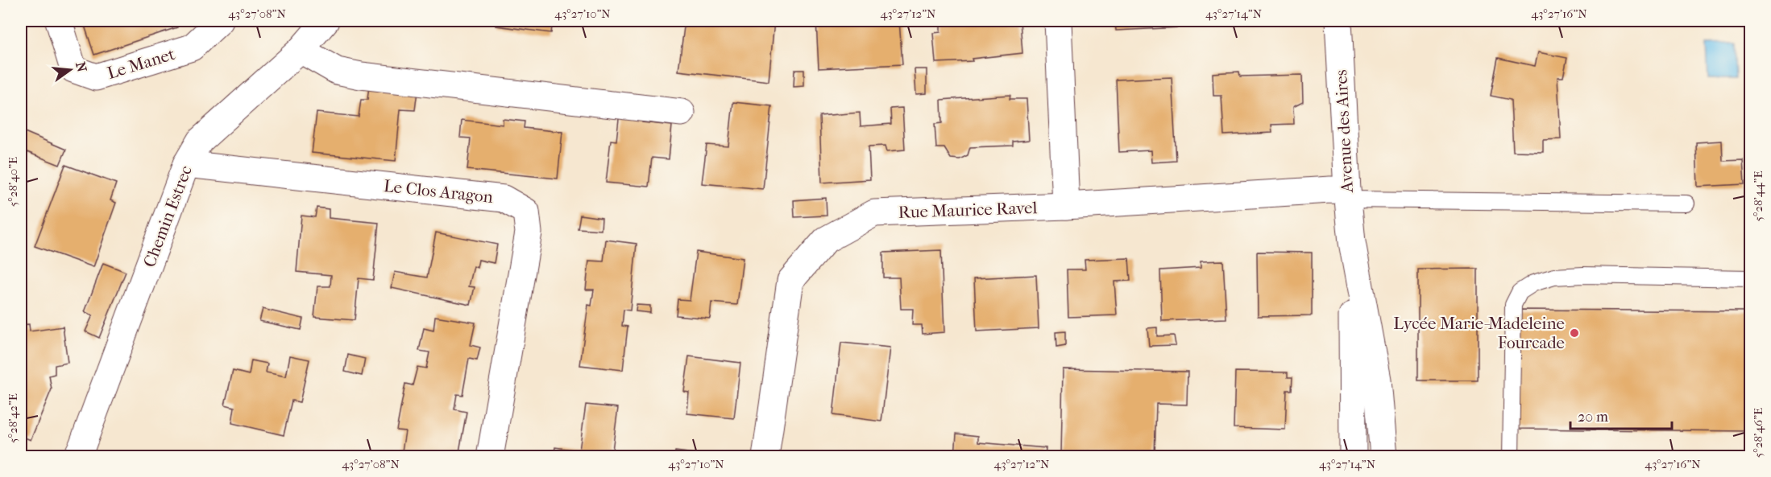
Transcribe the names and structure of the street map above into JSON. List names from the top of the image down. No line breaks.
{"streets":{"street":["Le Manet","Avenue des Aires","Le Clos Aragon","Rue Maurice Ravel","Chemin Estrec"]},"crossings":[["Avenue des Aires","Rue Maurice Ravel"],["Le Clos Aragon","Chemin Estrec"]],"places":["Lycée Marie-Madeleine Fourcade"],"scale_bar":"20 m","north":"right","coordinates":["43°27'08\"N","43°27'10\"N","43°27'12\"N","43°27'14\"N","43°27'16\"N","5°28'40\"E","5°28'44\"E","5°28'42\"E","5°28'46\"E"]}
